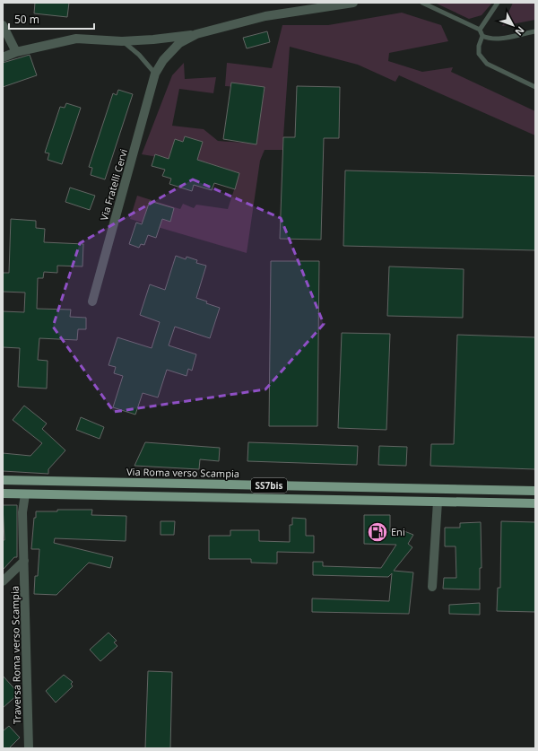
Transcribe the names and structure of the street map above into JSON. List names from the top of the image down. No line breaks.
{"streets":{"main road":["Via Roma verso Scampia","SS7bis"],"street":["Via Fratelli Cervi","Traversa Roma verso Scampia"]},"crossings":[["SS7bis","Traversa Roma verso Scampia"]],"places":{"fuel station":["Eni"]},"scale_bar":"50 m","north":"bottom right"}
